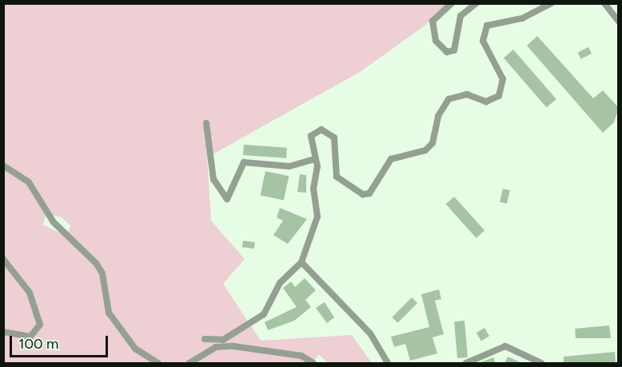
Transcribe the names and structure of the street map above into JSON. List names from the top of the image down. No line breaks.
{"scale_bar":"100 m"}
